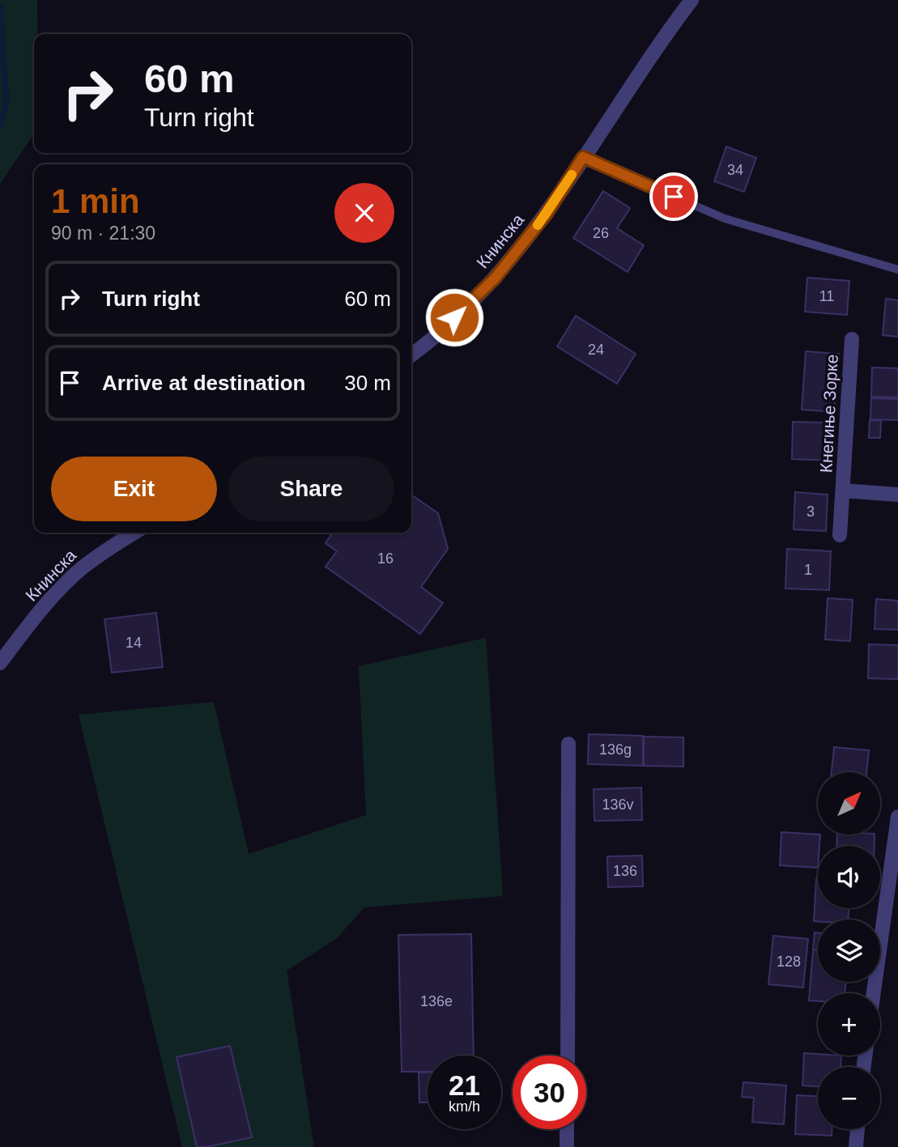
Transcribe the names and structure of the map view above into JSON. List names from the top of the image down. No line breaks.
{"streets":{"street":["Книнска","Кнегиње Зорке"]},"house_numbers":["34","26","11","24","3","16","1","14","136g","136v","136","128","136e"],"north":"top right","page":{"turn":["60 m","Turn right"],"heading":["1 min","90 m · 21:30"],"list":[{"name":"Turn right","value":"60 m"},{"name":"Arrive at destination","value":"30 m"}],"buttons":["Exit","Share"],"map_buttons":["+","−"],"speed":"21 km/h","limit":"30"}}
